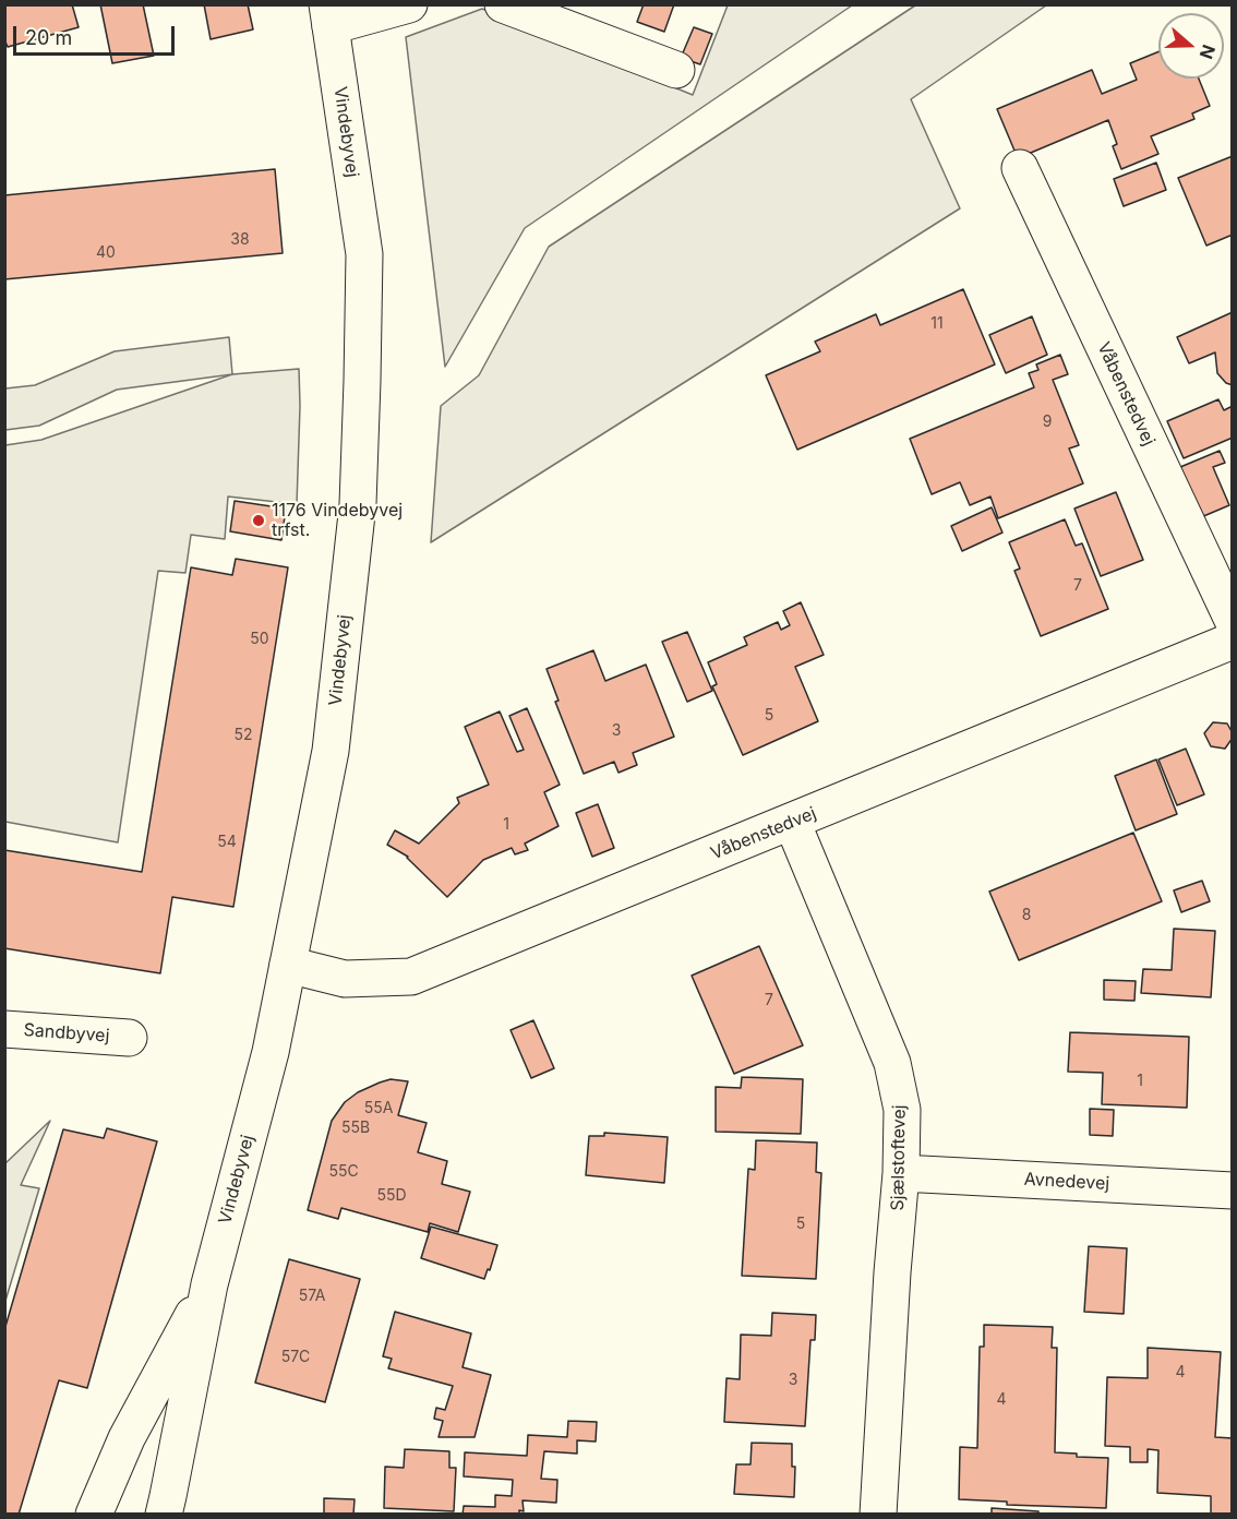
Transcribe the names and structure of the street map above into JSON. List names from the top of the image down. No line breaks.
{"streets":{"street":["Vindebyvej","Våbenstedvej","Sandbyvej","Sjælstoftevej","Avnedevej"]},"crossings":[["Vindebyvej","Våbenstedvej"],["Våbenstedvej","Sjælstoftevej"],["Sjælstoftevej","Avnedevej"]],"places":["1176 Vindebyvej trfst."],"house_numbers":["38","40","11","9","7","50","5","3","52","1","54","8","7","1","55A","55B","55C","55D","5","57A","57C","4","3","4"],"scale_bar":"20 m","north":"right"}
